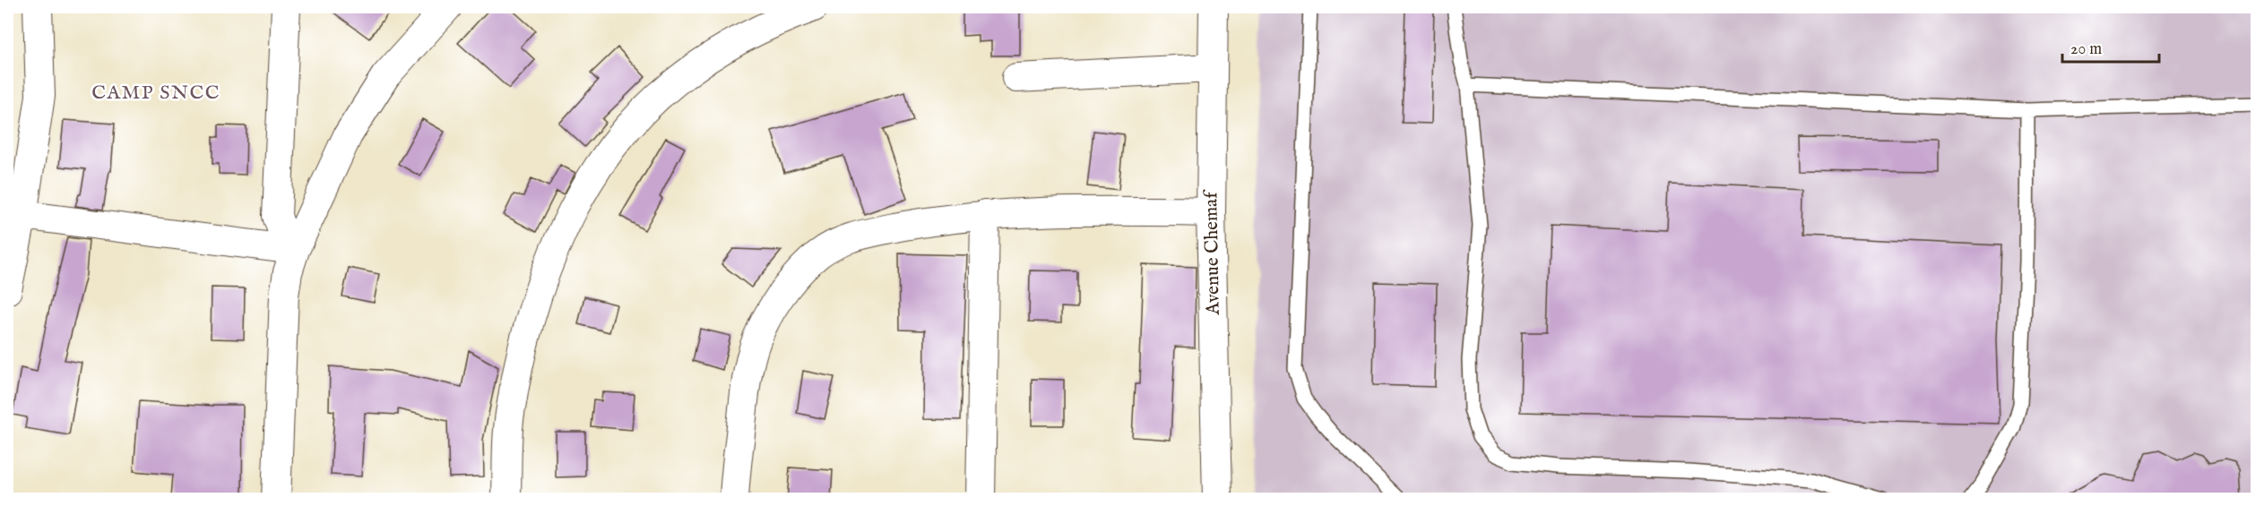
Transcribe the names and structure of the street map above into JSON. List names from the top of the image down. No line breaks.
{"streets":{"street":["Avenue Chemaf"]},"districts":["CAMP SNCC"],"scale_bar":"20 m"}
